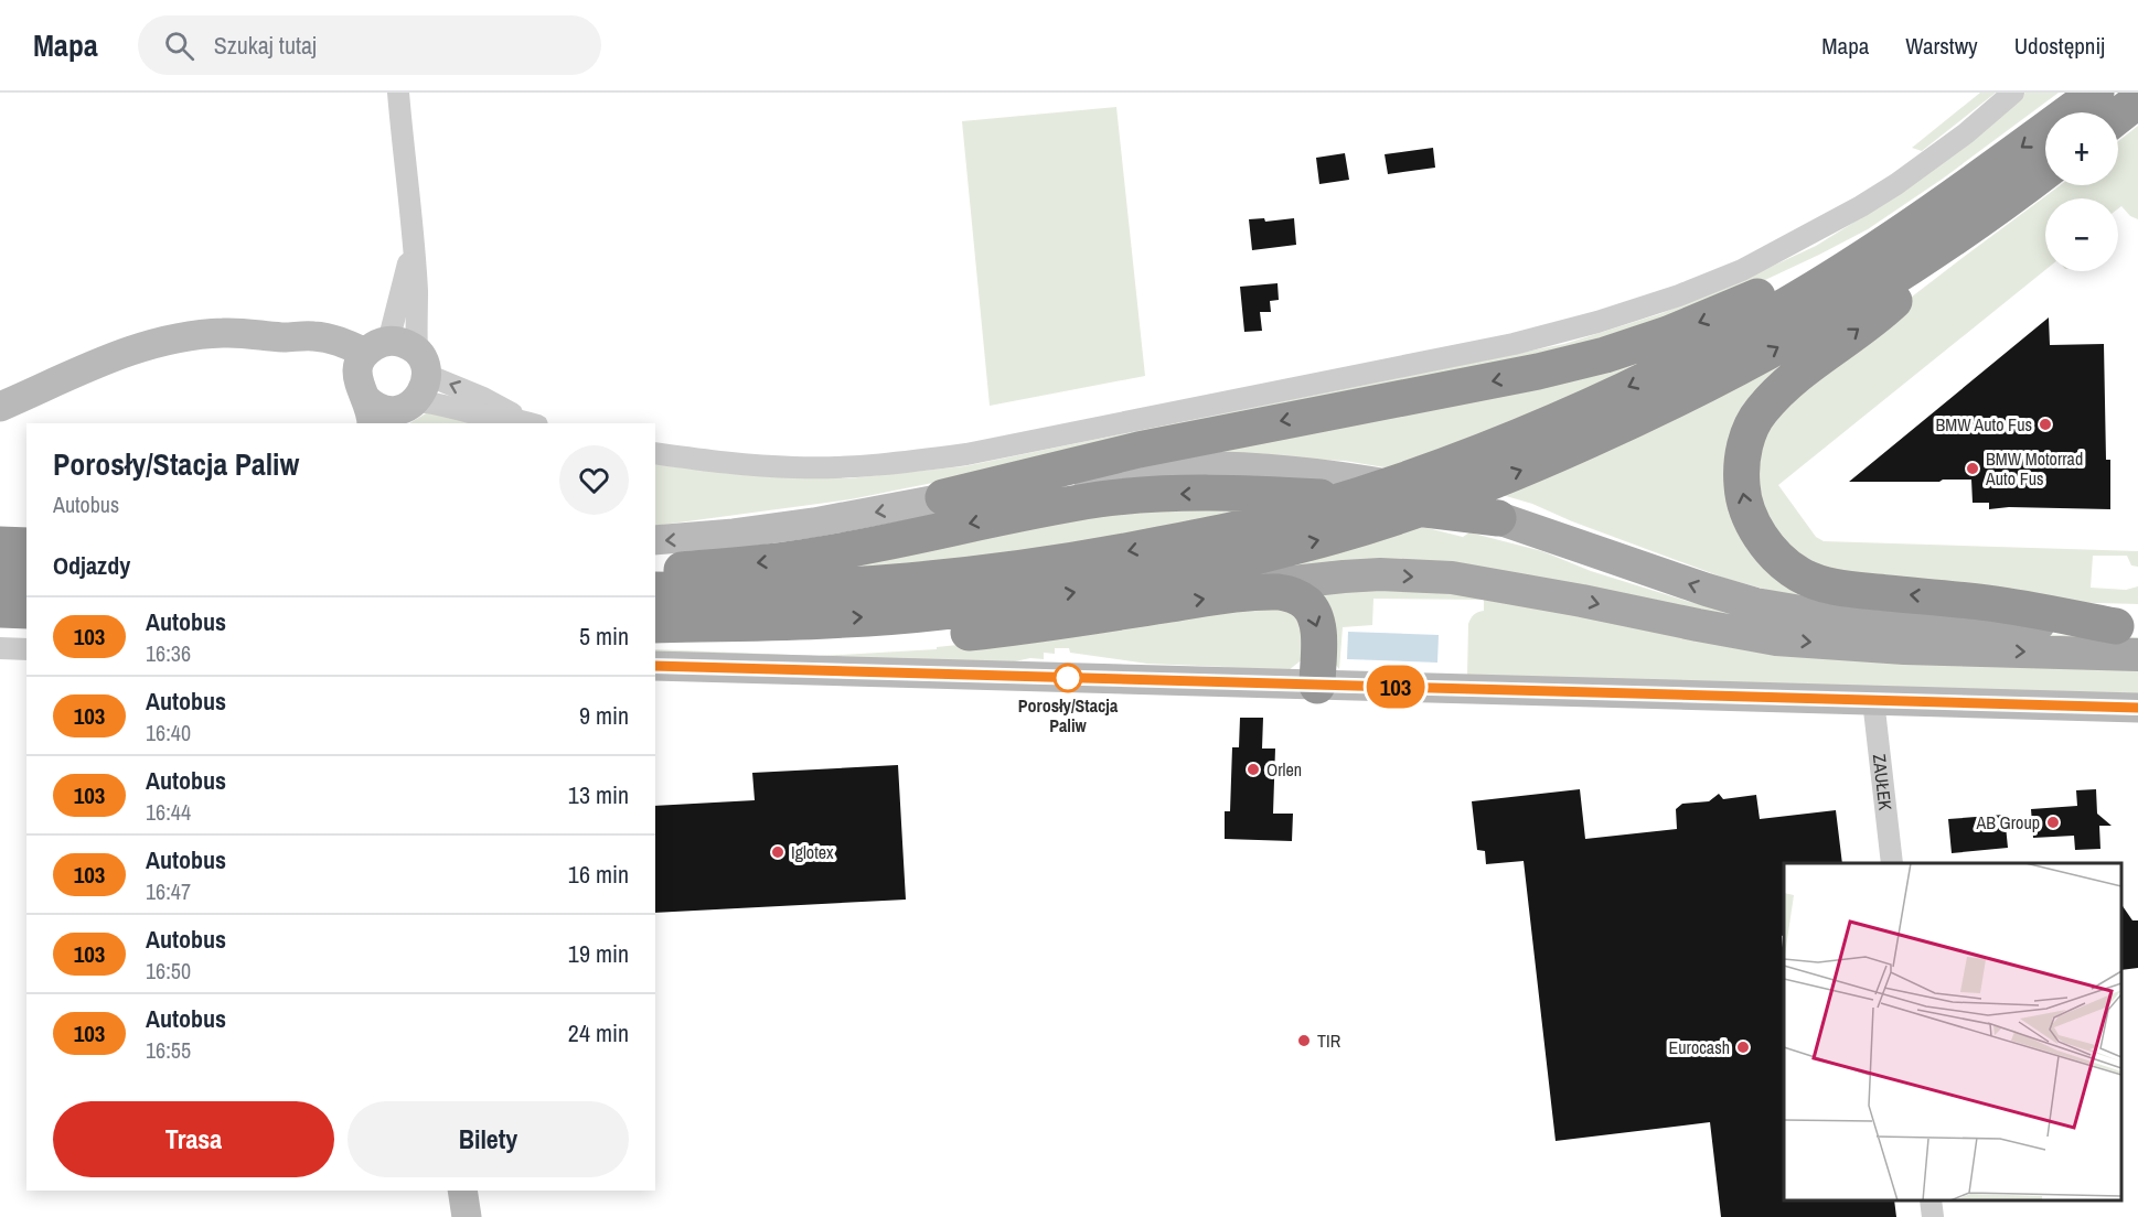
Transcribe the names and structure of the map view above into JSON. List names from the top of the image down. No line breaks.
{"streets":{"street":["ZAUŁEK"]},"places":["BMW Auto Fus","BMW Motorrad Auto Fus","Porosły/Stacja Paliw","Orlen","AB Group","Iglotex","TIR","Eurocash"],"lines":["bus line 103"],"page":{"header":"Mapa","search":"Szukaj tutaj","nav":["Mapa","Warstwy","Udostępnij"],"on_map":"103","map_buttons":["+","−"],"heading":[["Porosły/Stacja Paliw","Autobus"],"Odjazdy"],"list":[{"mark":"103","name":"Autobus","note":"16:36","value":"5 min"},{"mark":"103","name":"Autobus","note":"16:40","value":"9 min"},{"mark":"103","name":"Autobus","note":"16:44","value":"13 min"},{"mark":"103","name":"Autobus","note":"16:47","value":"16 min"},{"mark":"103","name":"Autobus","note":"16:50","value":"19 min"},{"mark":"103","name":"Autobus","note":"16:55","value":"24 min"}],"buttons":["Trasa","Bilety"]}}
